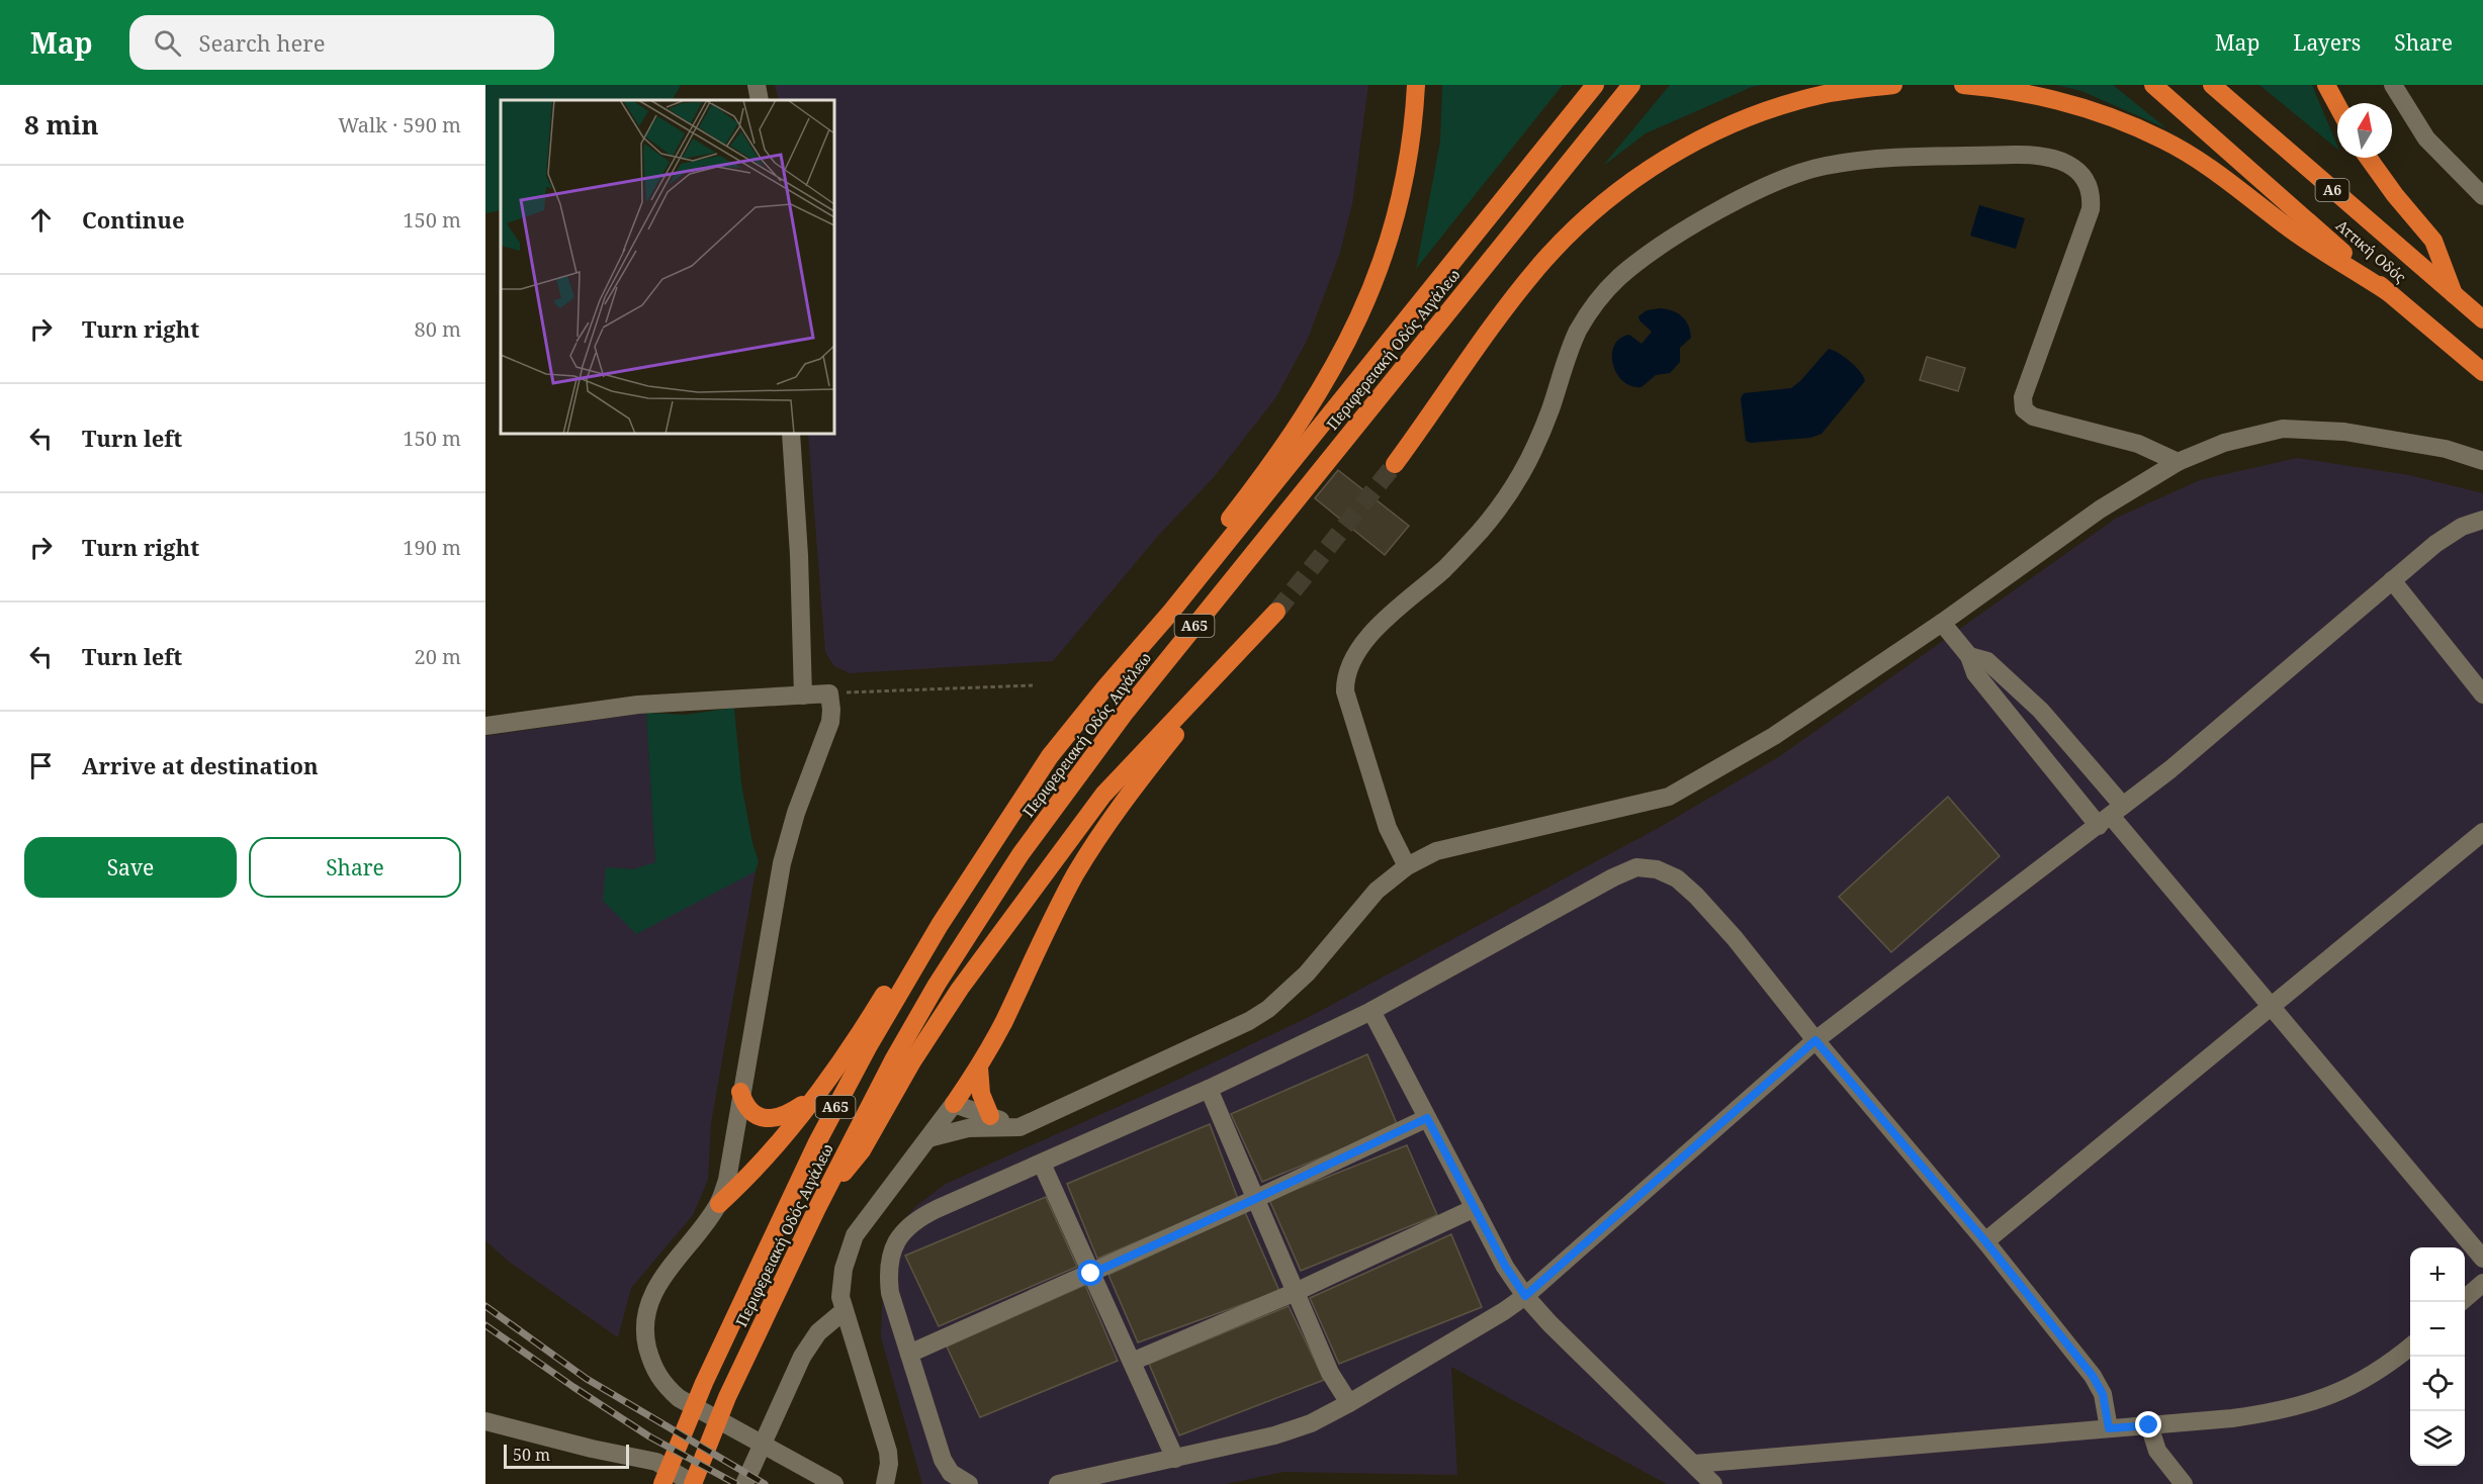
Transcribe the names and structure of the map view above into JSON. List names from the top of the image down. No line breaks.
{"streets":{"highway":["Α6","Αττική Οδός","Περιφερειακή Οδός Αιγάλεω","Α65"]},"scale_bar":"50 m","north":"top","page":{"header":"Map","search":"Search here","nav":["Map","Layers","Share"],"heading":["8 min","Walk · 590 m"],"list":[["Continue","150 m"],["Turn right","80 m"],["Turn left","150 m"],["Turn right","190 m"],["Turn left","20 m"],"Arrive at destination"],"buttons":["Save","Share"],"map_buttons":["+","−"],"scale":"50 m"}}
